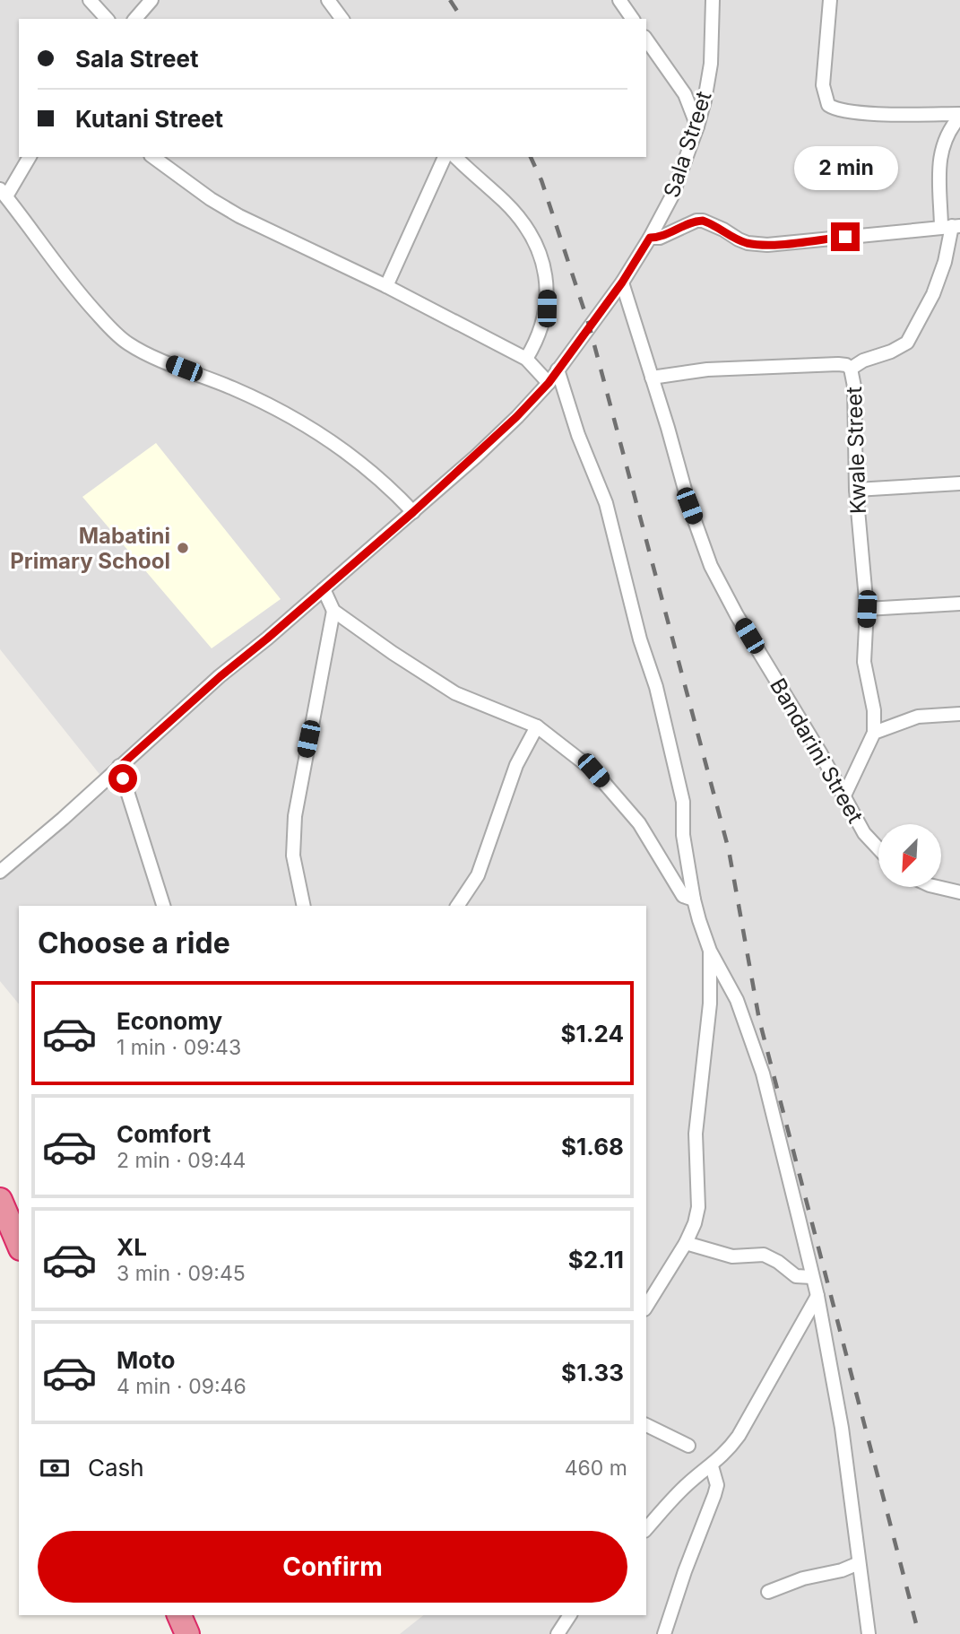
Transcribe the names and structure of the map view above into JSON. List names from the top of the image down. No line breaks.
{"streets":{"street":["Sala Street","Kwale Street","Bandarini Street"]},"crossings":[["Sala Street","Bandarini Street"],["Kwale Street","Bandarini Street"]],"places":["Mabatini Primary School"],"north":"bottom left","page":{"banner":["Sala Street","Kutani Street"],"bubble":"2 min","heading":"Choose a ride","list":[{"name":"Economy","note":"1 min · 09:43","value":"$1.24"},{"name":"Comfort","note":"2 min · 09:44","value":"$1.68"},{"name":"XL","note":"3 min · 09:45","value":"$2.11"},{"name":"Moto","note":"4 min · 09:46","value":"$1.33"}],"pay":["Cash","460 m"],"buttons":"Confirm"}}
